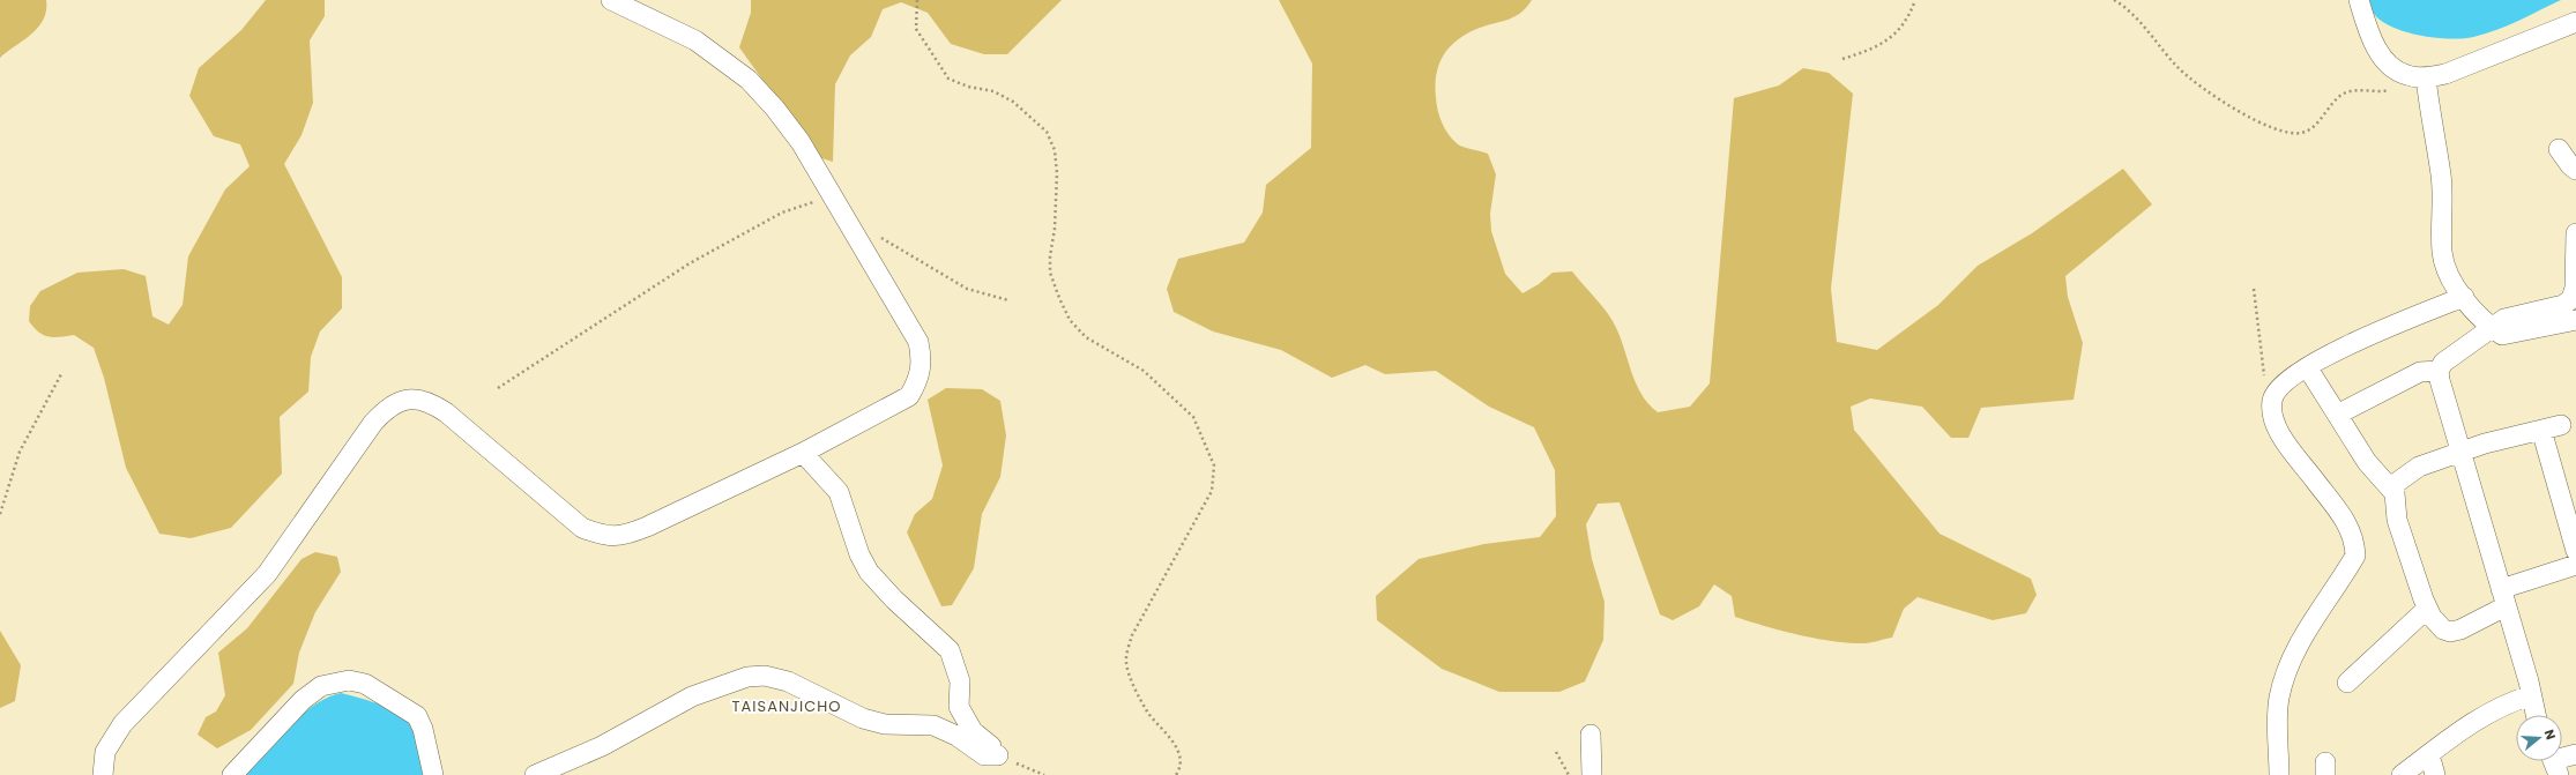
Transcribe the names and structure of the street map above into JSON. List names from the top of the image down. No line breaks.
{"districts":["TAISANJICHO"],"north":"right"}
